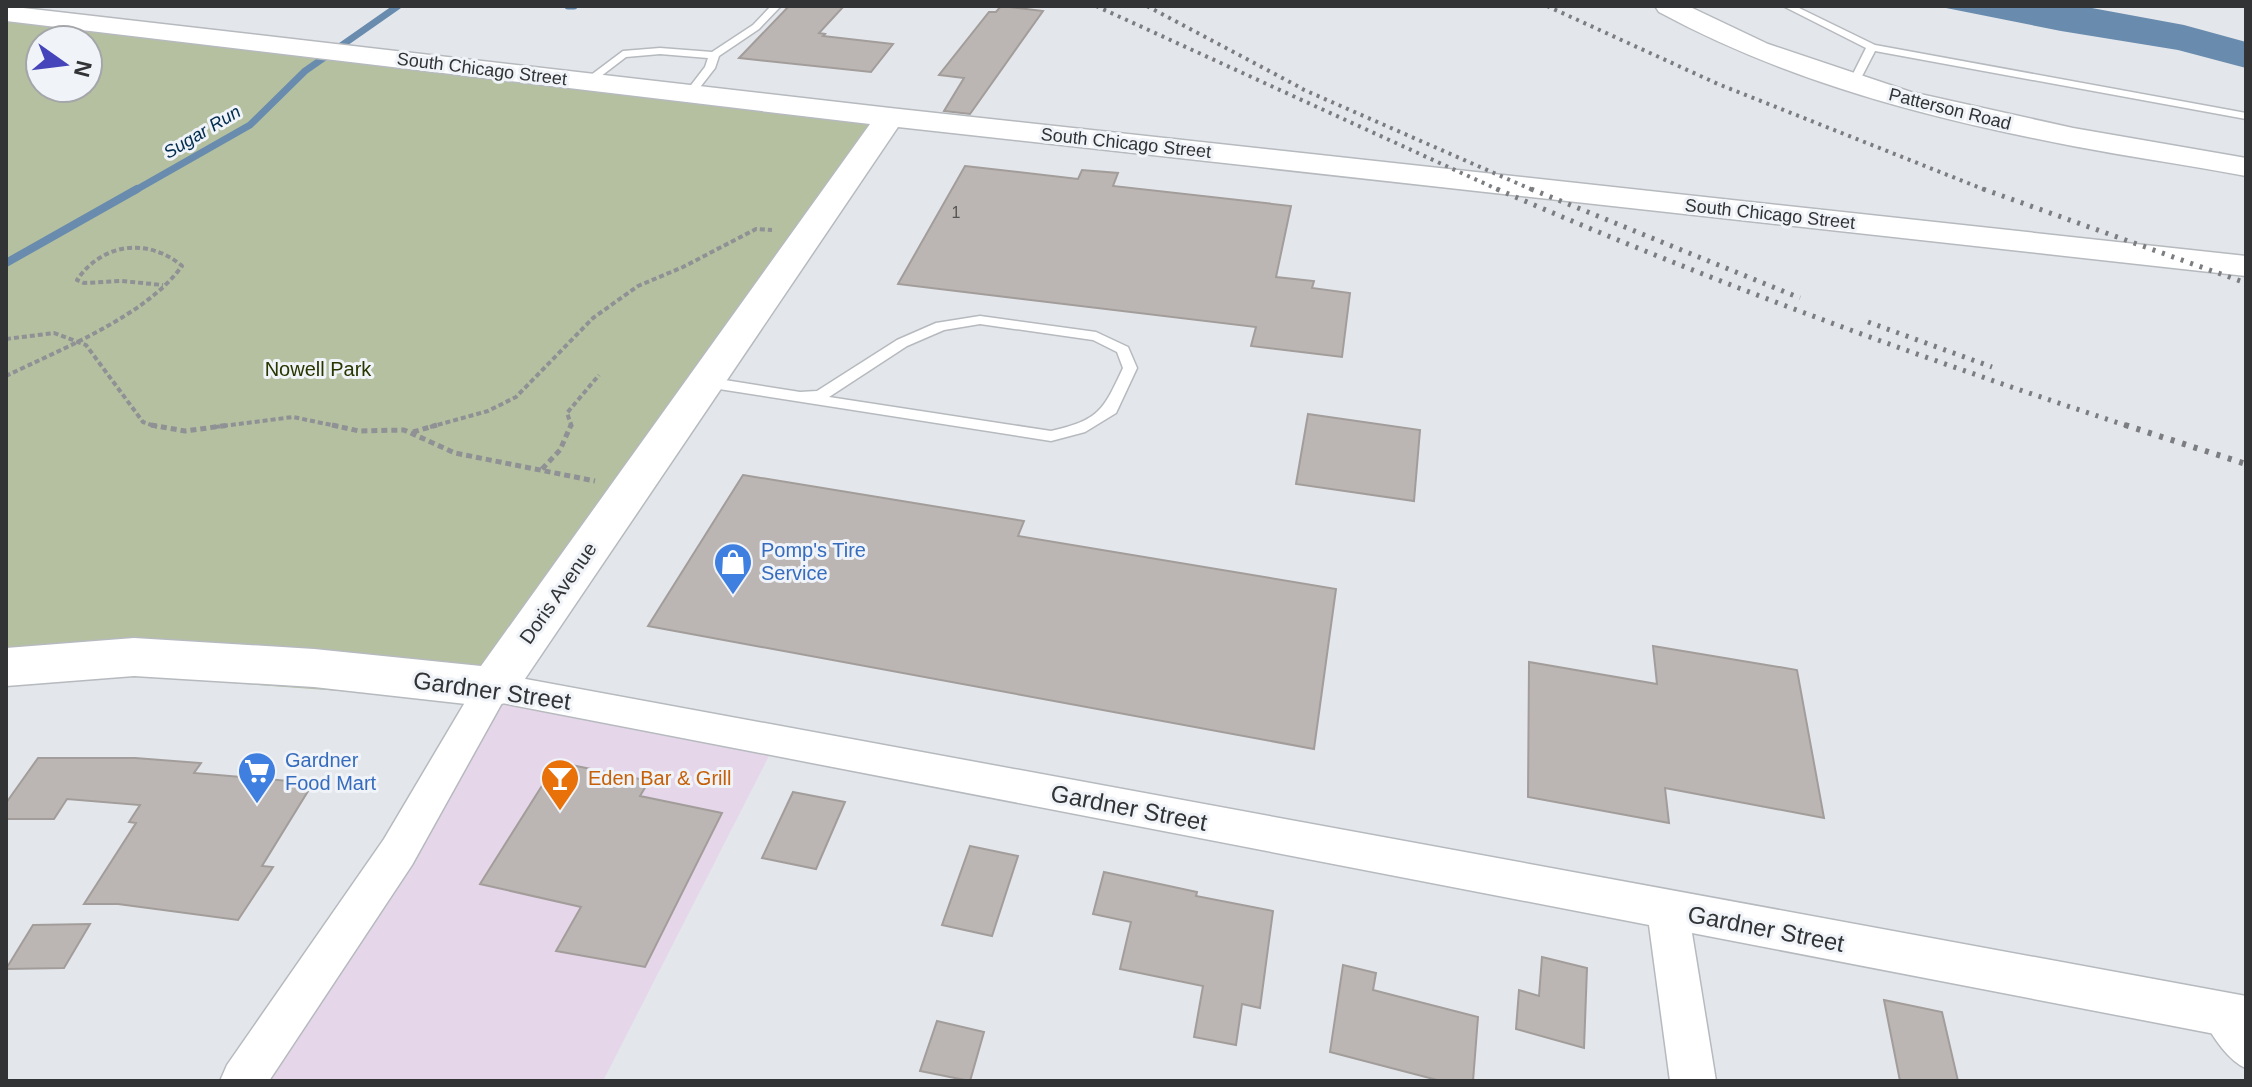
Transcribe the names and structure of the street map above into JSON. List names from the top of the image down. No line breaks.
{"streets":{"main road":["South Chicago Street","Patterson Road","Doris Avenue","Gardner Street"]},"crossings":[["South Chicago Street","Doris Avenue"],["Doris Avenue","Gardner Street"]],"water":["Sugar Run"],"parks":["Nowell Park"],"places":{"shop":["Pomp's Tire Service"],"supermarket":["Gardner Food Mart"],"bar":["Eden Bar & Grill"]},"house_numbers":["1"],"north":"right"}
